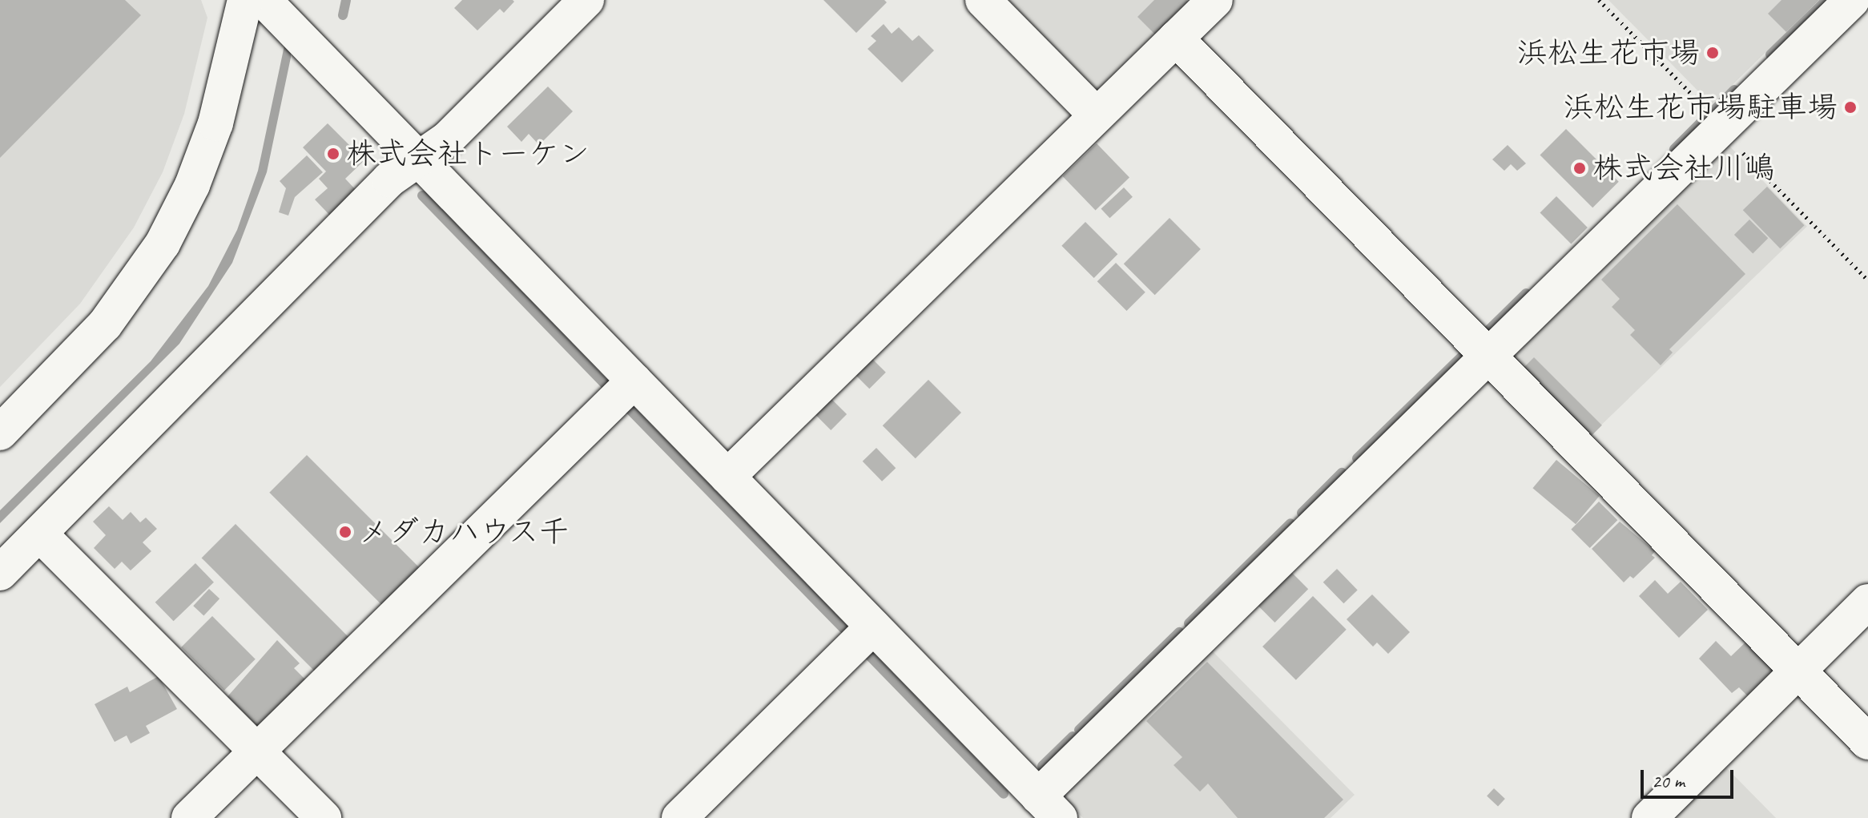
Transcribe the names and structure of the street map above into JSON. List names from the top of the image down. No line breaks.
{"places":["浜松生花市場","浜松生花市場駐車場","株式会社トーケン","株式会社川嶋","メダカハウス千"],"scale_bar":"20 m"}
